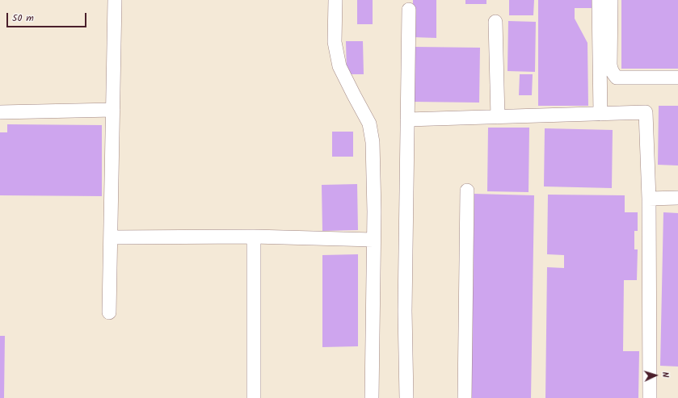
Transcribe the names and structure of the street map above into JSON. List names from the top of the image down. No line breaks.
{"scale_bar":"50 m","north":"right"}
